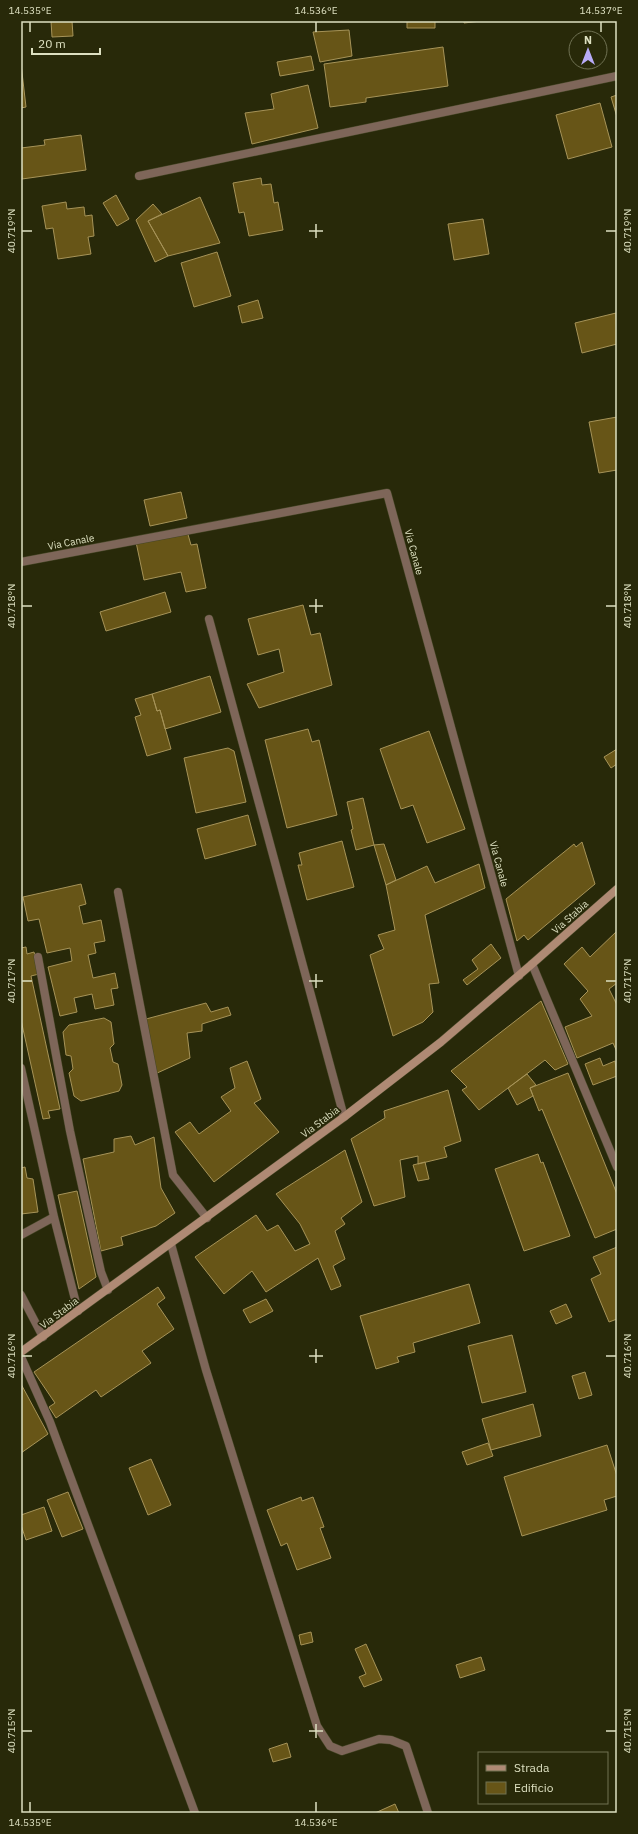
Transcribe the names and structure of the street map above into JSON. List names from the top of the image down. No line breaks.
{"streets":{"main road":["Via Stabia"],"street":["Via Canale"]},"crossings":[["Via Canale","Via Stabia"]],"legend":["Strada","Edificio"],"scale_bar":"20 m","north":"top","coordinates":["14.535°E","14.536°E","14.537°E","40.719°N","40.718°N","40.717°N","40.716°N","40.715°N"]}
